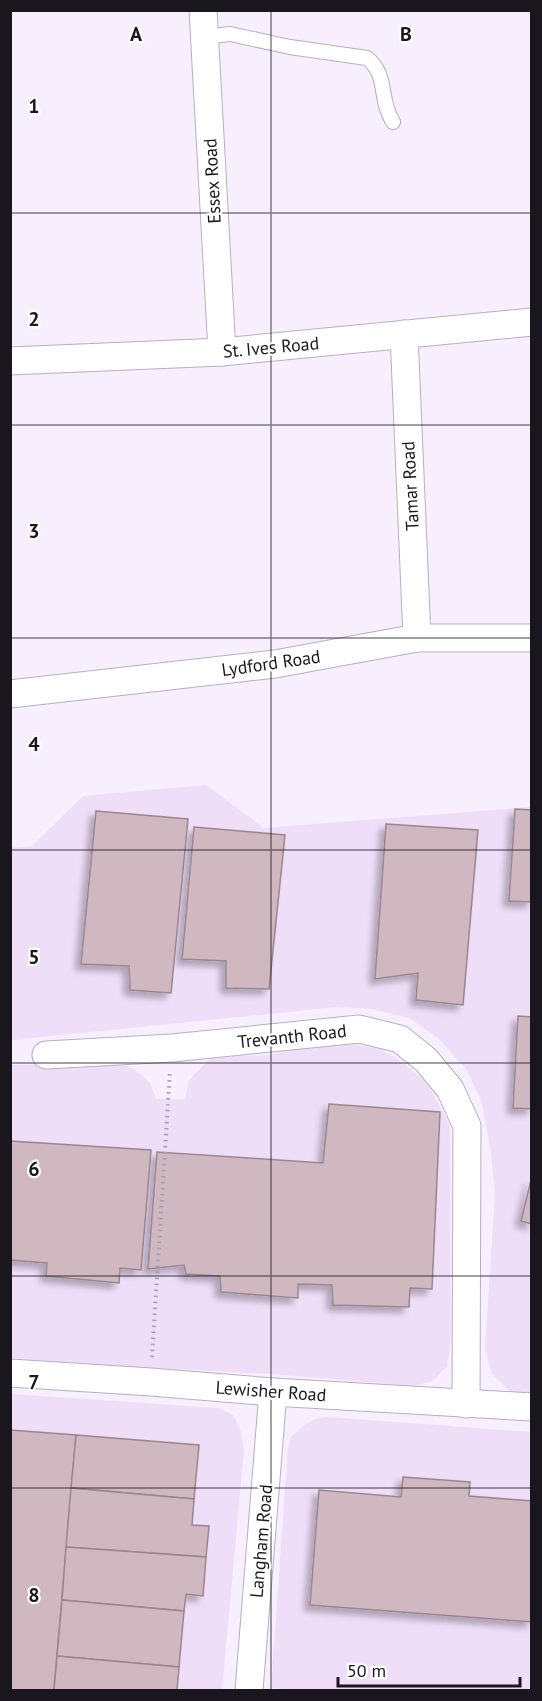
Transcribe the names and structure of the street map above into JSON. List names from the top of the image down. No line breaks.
{"streets":{"street":["Essex Road","St. Ives Road","Tamar Road","Lydford Road","Trevanth Road","Lewisher Road","Langham Road"]},"crossings":[["Essex Road","St. Ives Road"],["St. Ives Road","Tamar Road"],["Tamar Road","Lydford Road"],["Trevanth Road","Lewisher Road"],["Lewisher Road","Langham Road"]],"scale_bar":"50 m","grid":{"columns":["A","B"],"rows":["1","2","3","4","5","6","7","8"]}}
